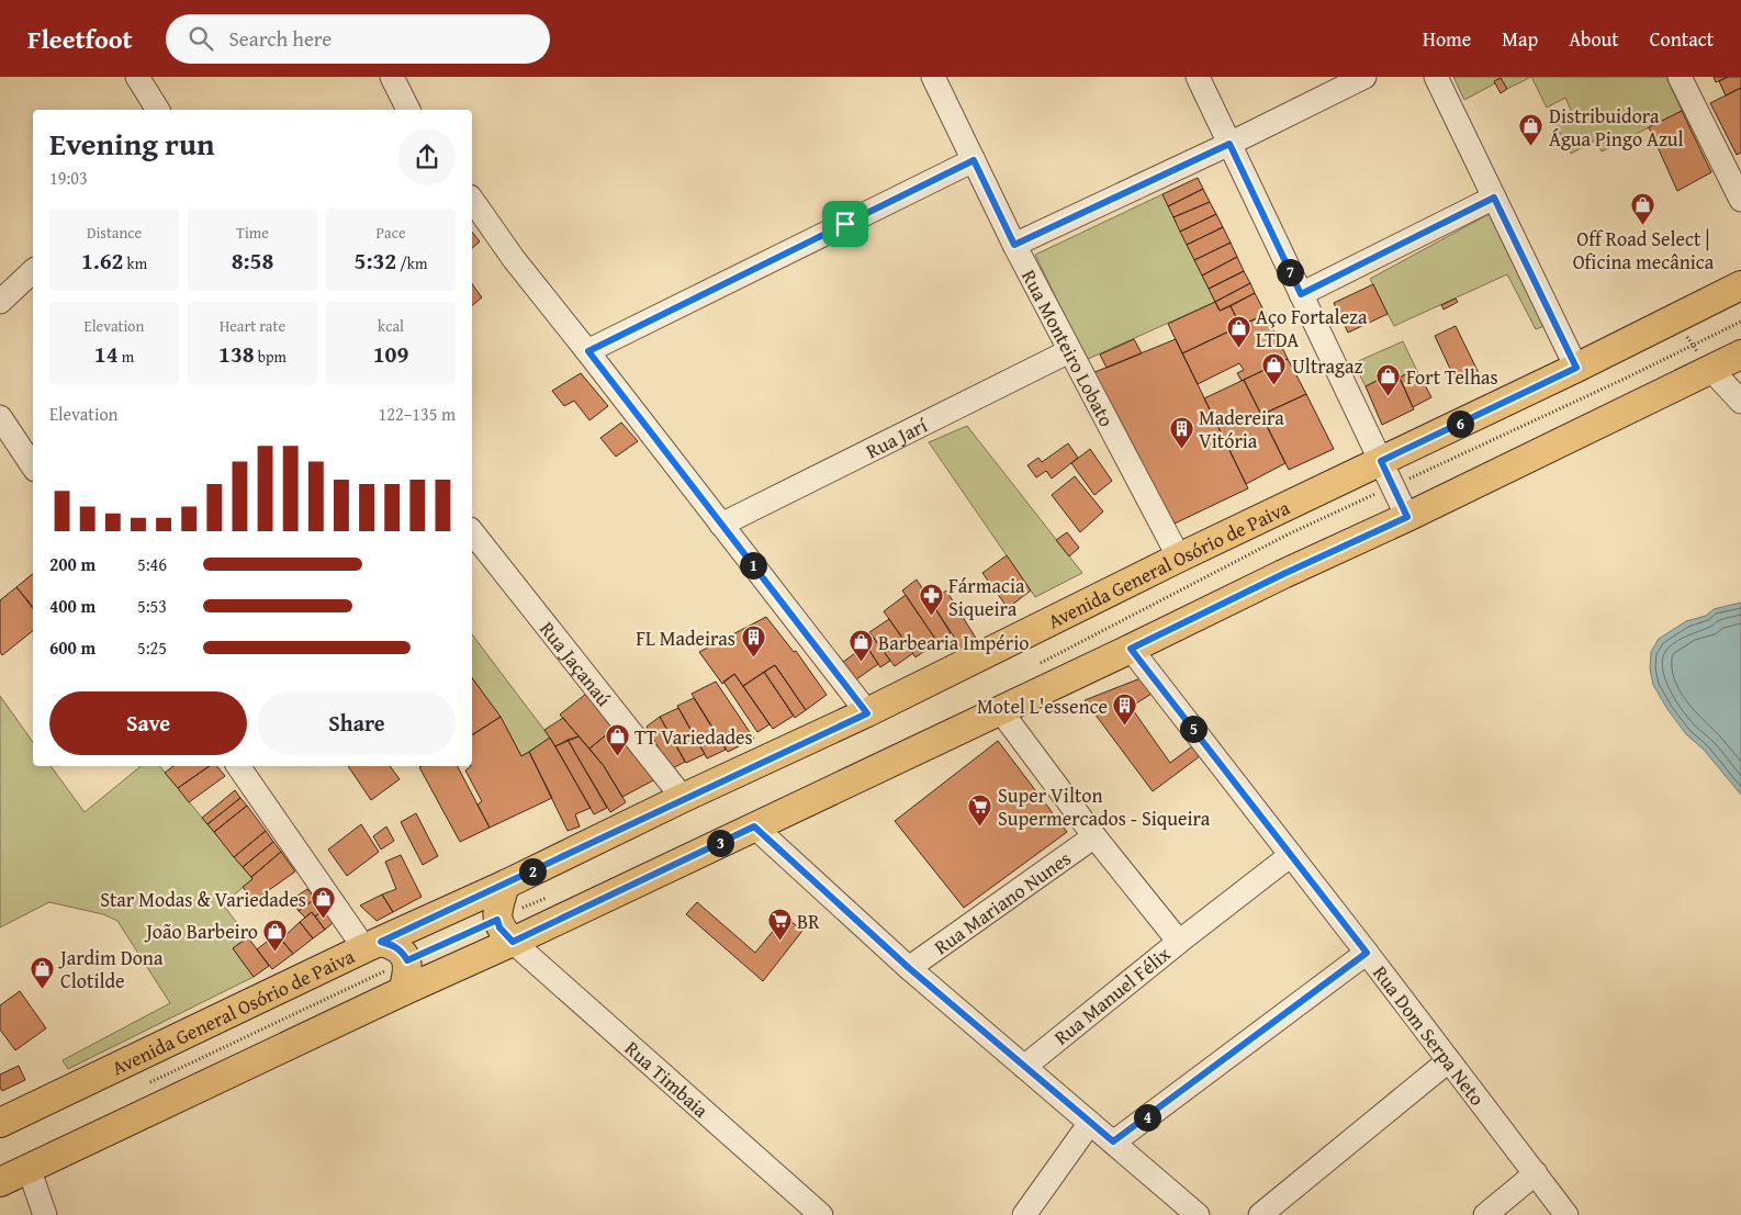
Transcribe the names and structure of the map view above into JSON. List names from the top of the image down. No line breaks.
{"streets":{"main road":["Avenida General Osório de Paiva"],"street":["Rua Monteiro Lobato","Rua Jarí","Rua Jaçanaú","Rua Mariano Nunes","Rua Manuel Félix","Rua Dom Serpa Neto","Rua Timbaia"]},"crossings":[["Rua Monteiro Lobato","Rua Jarí"],["Rua Monteiro Lobato","Avenida General Osório de Paiva"],["Avenida General Osório de Paiva","Rua Jaçanaú"],["Rua Mariano Nunes","Rua Manuel Félix"]],"places":{"shop":["Distribuidora Água Pingo Azul","Off Road Select | Oficina mecânica","Aço Fortaleza LTDA","Ultragaz","Fort Telhas","Barbearia Império","TT Variedades","Star Modas & Variedades","João Barbeiro","Jardim Dona Clotilde"],"building":["Madereira Vitória","FL Madeiras","Motel L'essence"],"pharmacy":["Fármacia Siqueira"],"supermarket":["Super Vilton Supermercados - Siqueira","BR"]},"page":{"header":"Fleetfoot","search":"Search here","nav":["Home","Map","About","Contact"],"heading":["Evening run","19:03"],"stats":[["Distance","1.62 km"],["Time","8:58"],["Pace","5:32 /km"],["Elevation","14 m"],["Heart rate","138 bpm"],["kcal","109"]],"pins":["7","6","1","5","3","2","4"],"chart":["Elevation","122–135 m"],"list":[{"name":"200 m","note":"5:46"},{"name":"400 m","note":"5:53"},{"name":"600 m","note":"5:25"}],"buttons":["Save","Share"]}}
